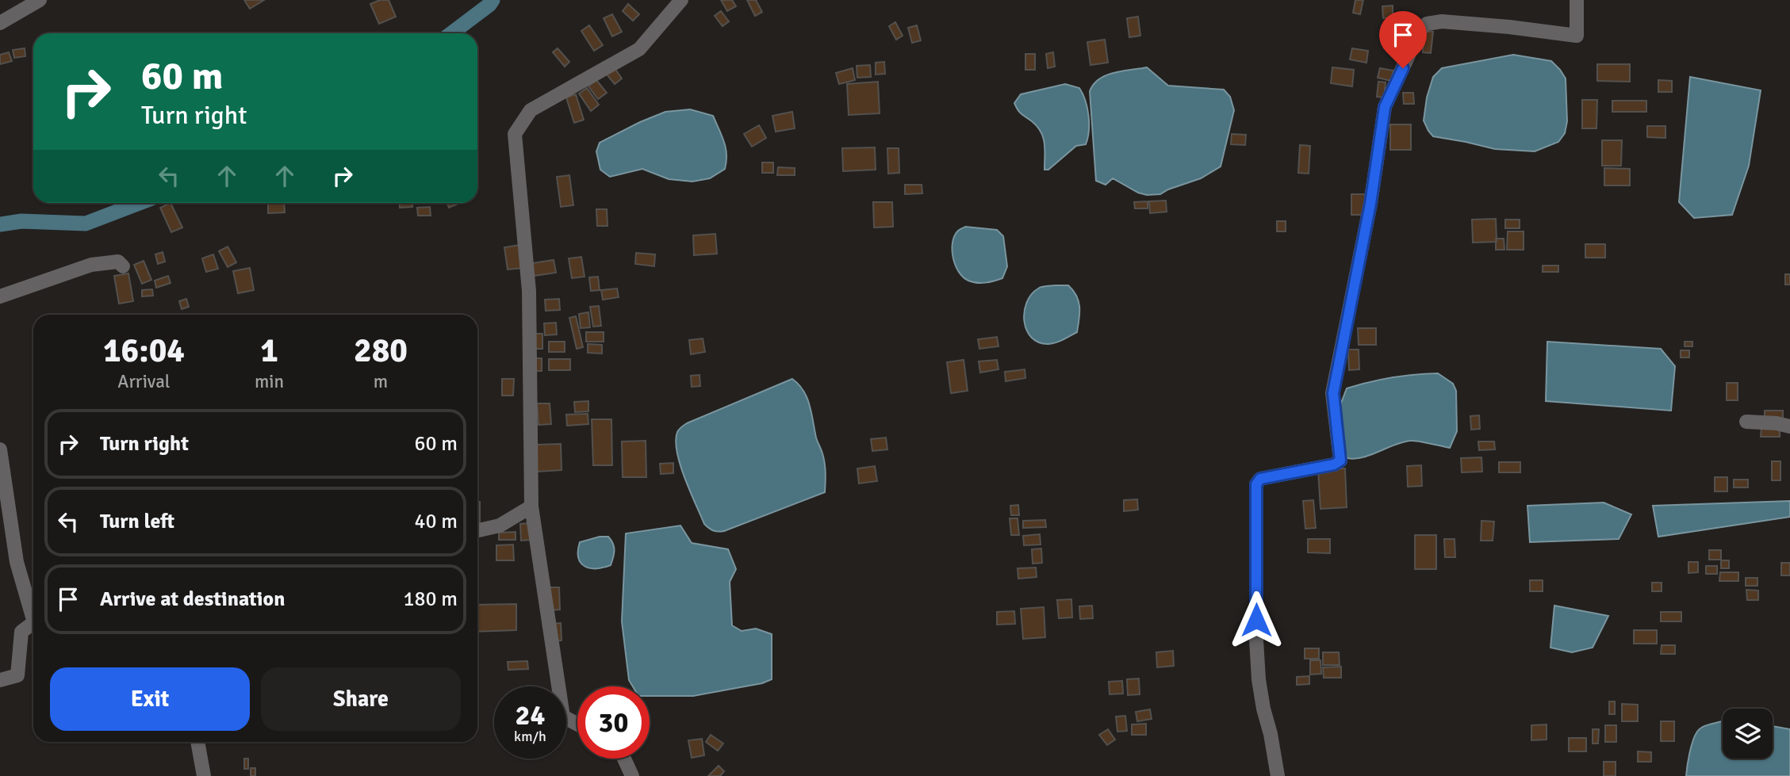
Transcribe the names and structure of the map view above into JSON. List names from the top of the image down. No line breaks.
{"page":{"turn":["60 m","Turn right"],"eta":["16:04","Arrival","1","min","280","m"],"list":[{"name":"Turn right","value":"60 m"},{"name":"Turn left","value":"40 m"},{"name":"Arrive at destination","value":"180 m"}],"buttons":["Exit","Share"],"speed":"24 km/h","limit":"30"}}
